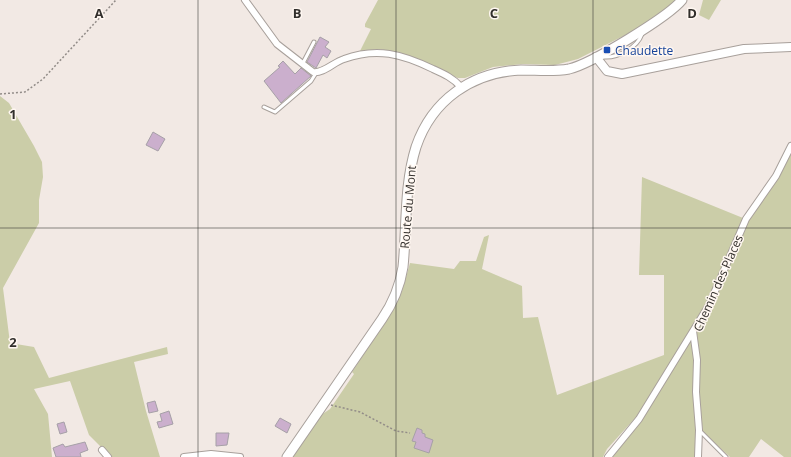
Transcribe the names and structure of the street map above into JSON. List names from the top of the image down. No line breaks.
{"streets":{"main road":["Route du Mont"],"street":["Chemin des Places"]},"places":{"transit":["Chaudette"]},"grid":{"columns":["A","B","C","D"],"rows":["1","2"]}}
